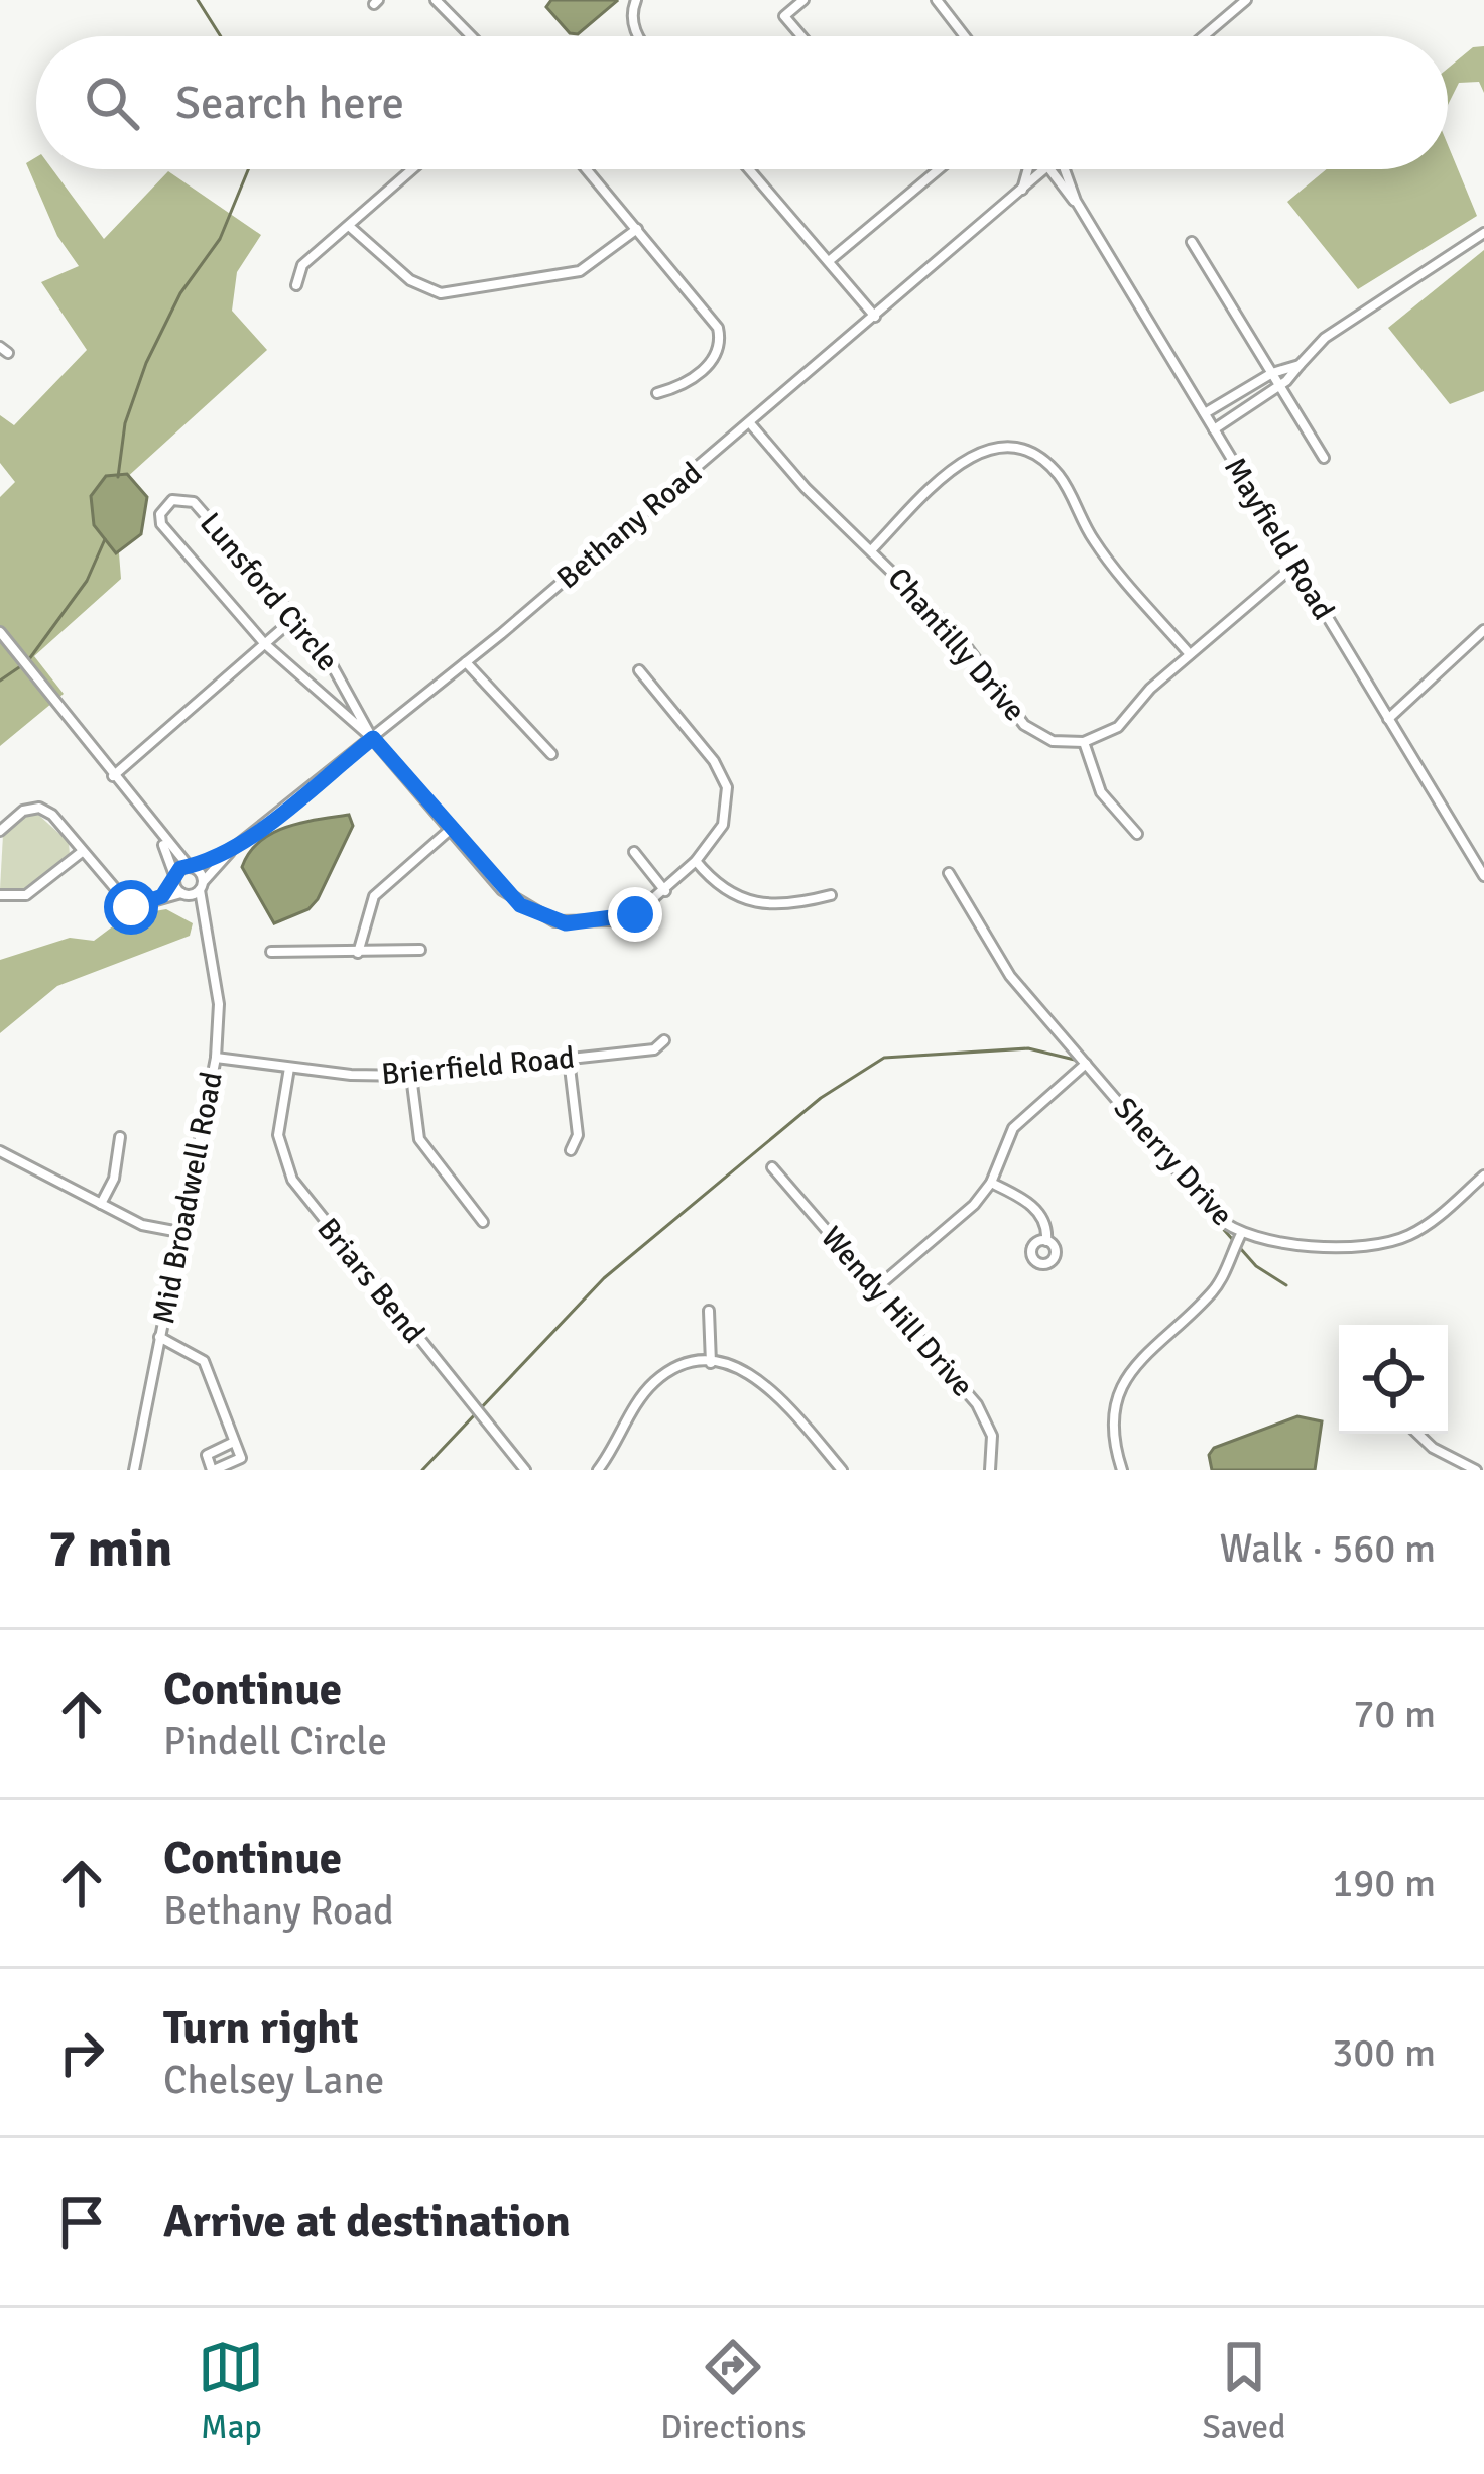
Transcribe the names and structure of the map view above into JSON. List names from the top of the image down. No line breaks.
{"streets":{"street":["Bethany Road","Mayfield Road","Lunsford Circle","Chantilly Drive","Brierfield Road","Sherry Drive","Mid Broadwell Road","Briars Bend","Wendy Hill Drive"]},"crossings":[["Bethany Road","Lunsford Circle"],["Bethany Road","Chantilly Drive"],["Bethany Road","Mid Broadwell Road"],["Brierfield Road","Mid Broadwell Road"],["Brierfield Road","Briars Bend"]],"page":{"search":"Search here","heading":["7 min","Walk · 560 m"],"list":[["Continue","Pindell Circle","70 m"],["Continue","Bethany Road","190 m"],["Turn right","Chelsey Lane","300 m"],"Arrive at destination"],"nav":["Map","Directions","Saved"]}}
